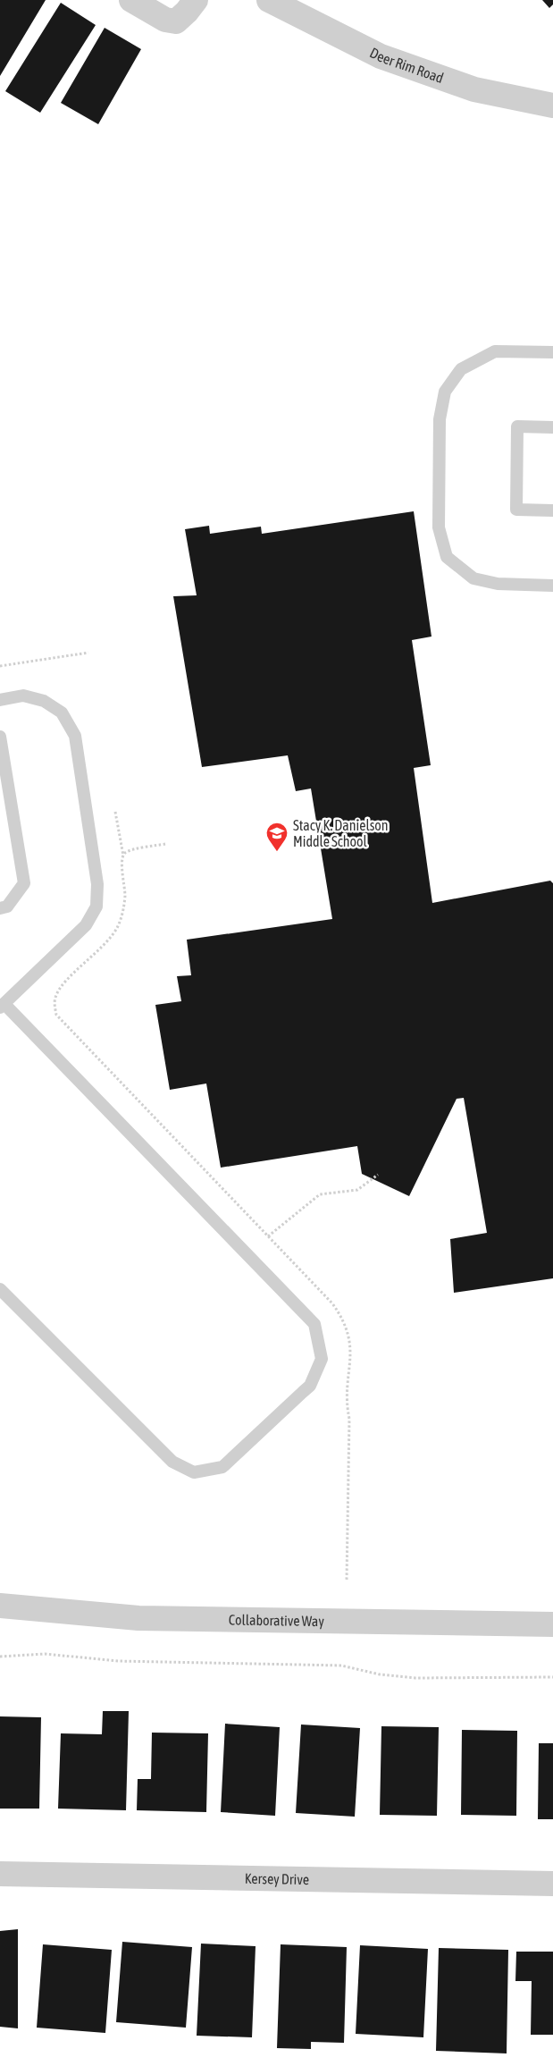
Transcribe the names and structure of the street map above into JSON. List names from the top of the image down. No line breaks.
{"streets":{"street":["Deer Rim Road","Collaborative Way","Kersey Drive"]},"places":{"school or university":["Stacy K. Danielson Middle School"]}}
